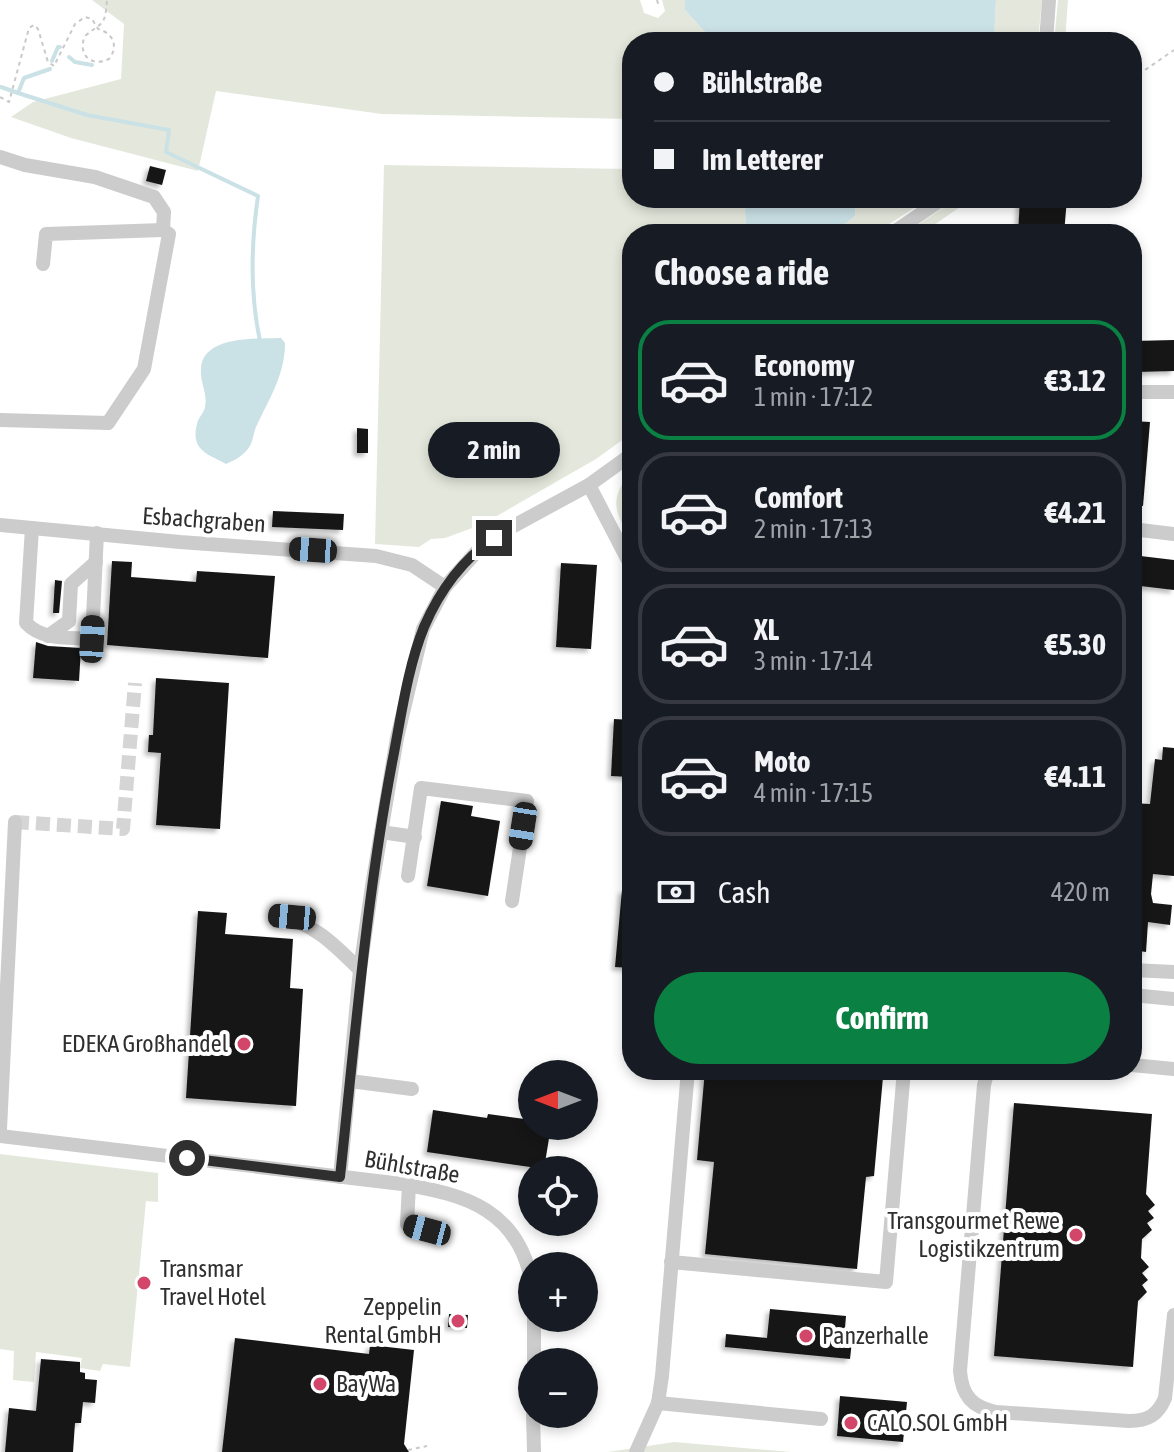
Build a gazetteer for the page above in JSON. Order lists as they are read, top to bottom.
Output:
{
  "streets": {
    "street": ["Esbachgraben", "Bühlstraße"]
  },
  "places": [
    "EDEKA Großhandel",
    "Transgourmet Rewe Logistikzentrum",
    "Transmar Travel Hotel",
    "Zeppelin Rental GmbH",
    "Panzerhalle",
    "BayWa",
    "CALO.SOL GmbH"
  ],
  "north": "left",
  "page": {
    "banner": ["Bühlstraße", "Im Letterer"],
    "heading": "Choose a ride",
    "list": [
      {
        "name": "Economy",
        "note": "1 min · 17:12",
        "value": "€3.12"
      },
      {
        "name": "Comfort",
        "note": "2 min · 17:13",
        "value": "€4.21"
      },
      {
        "name": "XL",
        "note": "3 min · 17:14",
        "value": "€5.30"
      },
      {
        "name": "Moto",
        "note": "4 min · 17:15",
        "value": "€4.11"
      }
    ],
    "bubble": "2 min",
    "pay": ["Cash", "420 m"],
    "buttons": "Confirm",
    "map_buttons": ["+", "−"]
  }
}
